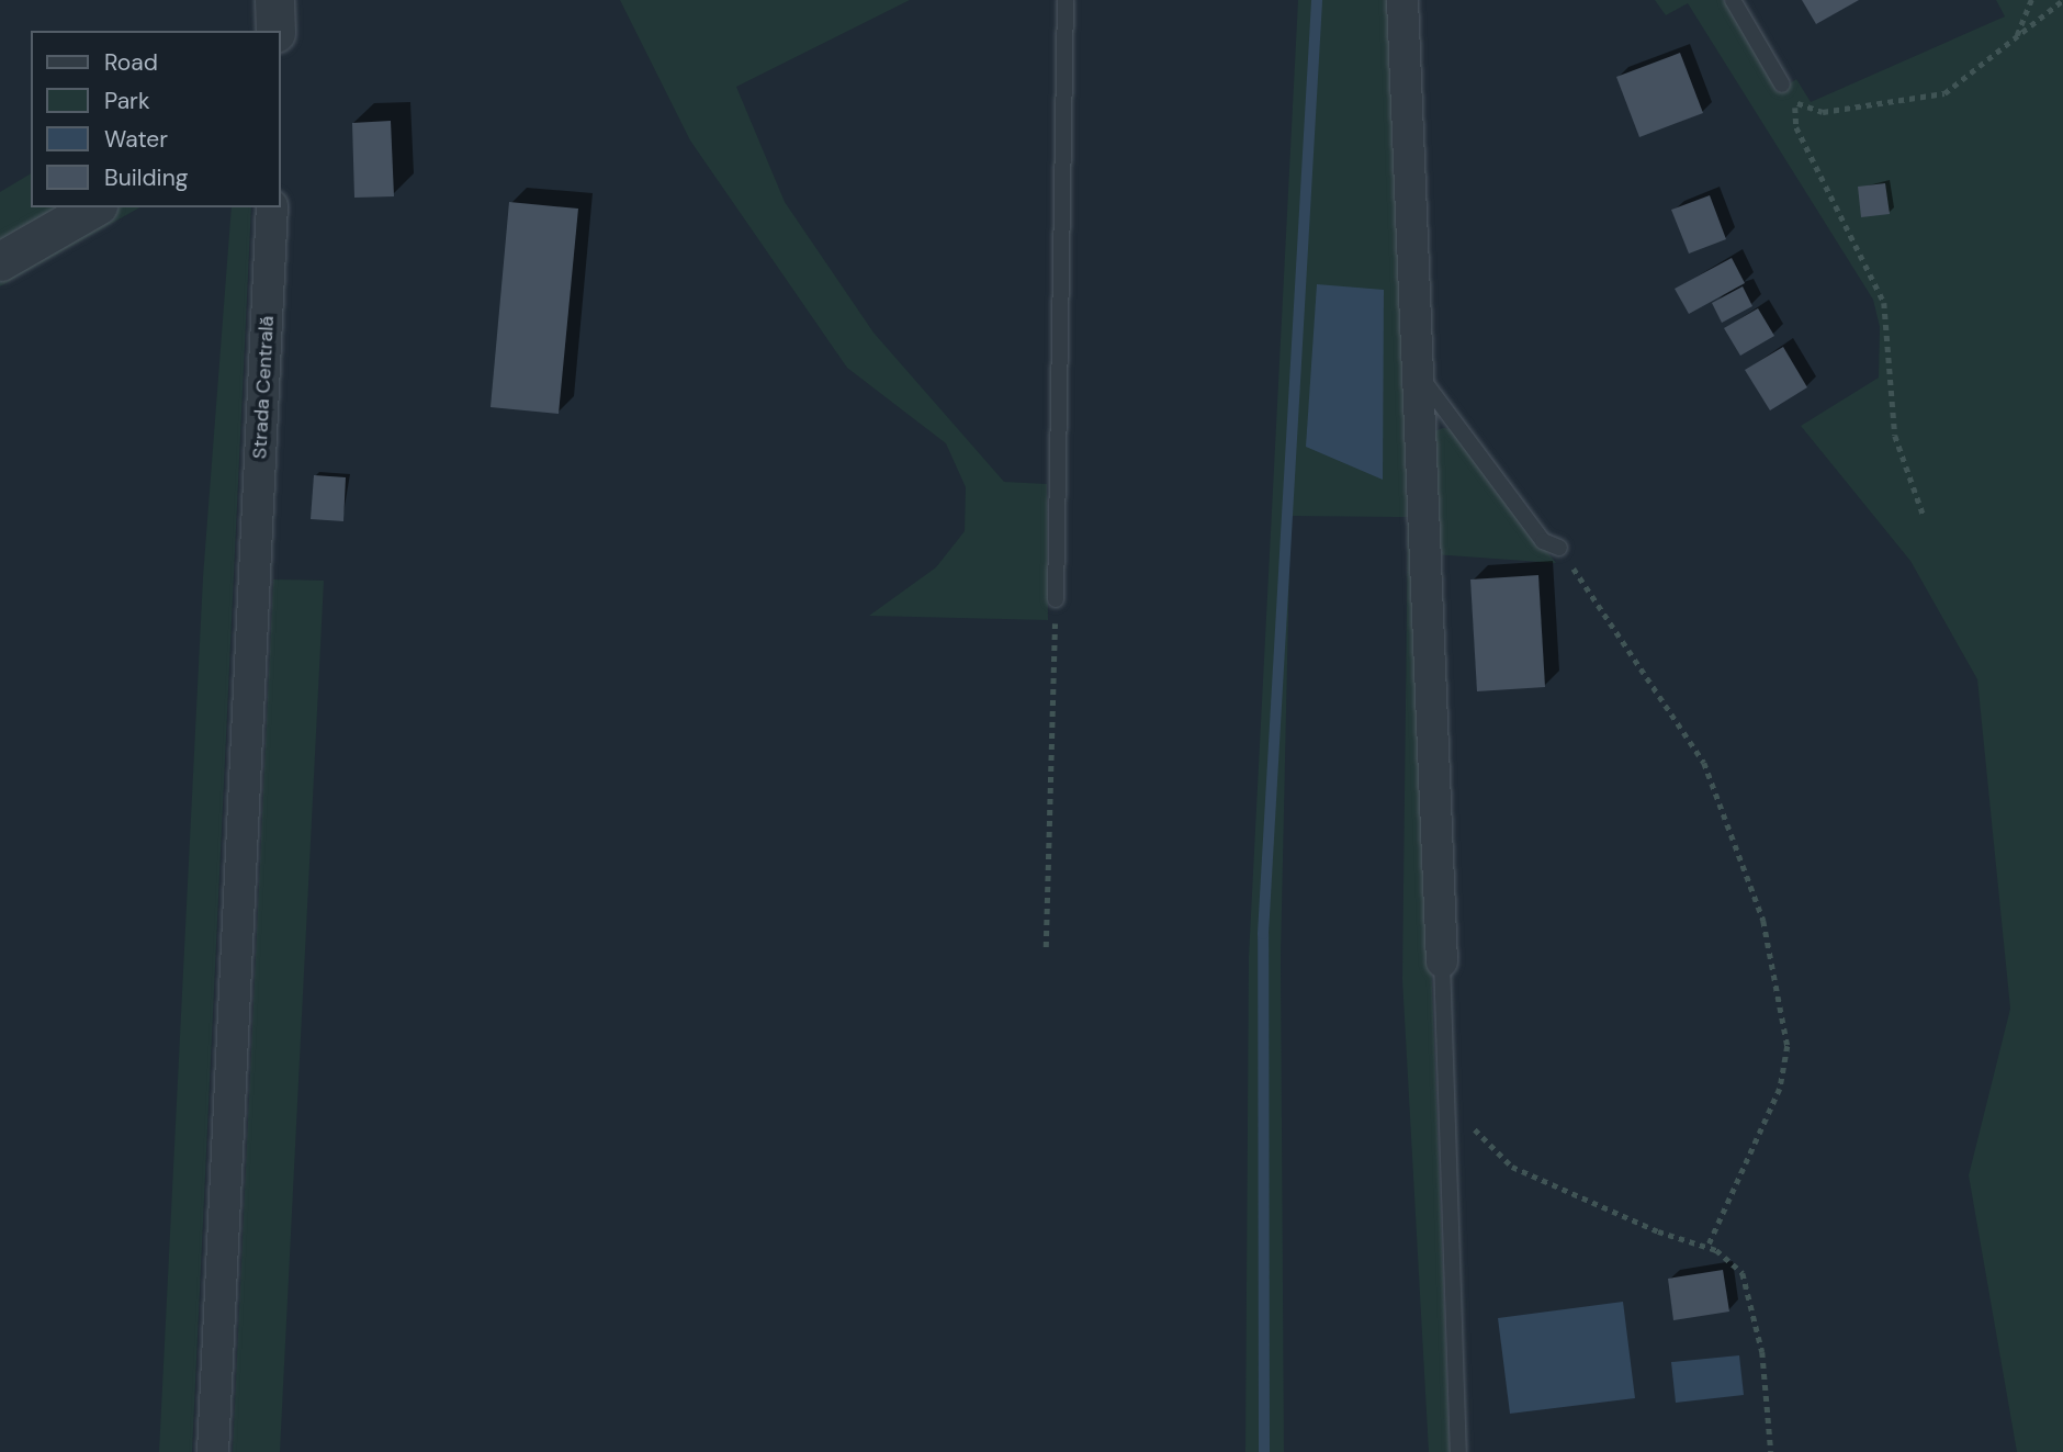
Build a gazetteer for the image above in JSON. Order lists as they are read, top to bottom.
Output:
{
  "streets": {
    "street": ["Strada Centrală"]
  },
  "legend": [
    "Road",
    "Park",
    "Water",
    "Building"
  ]
}
